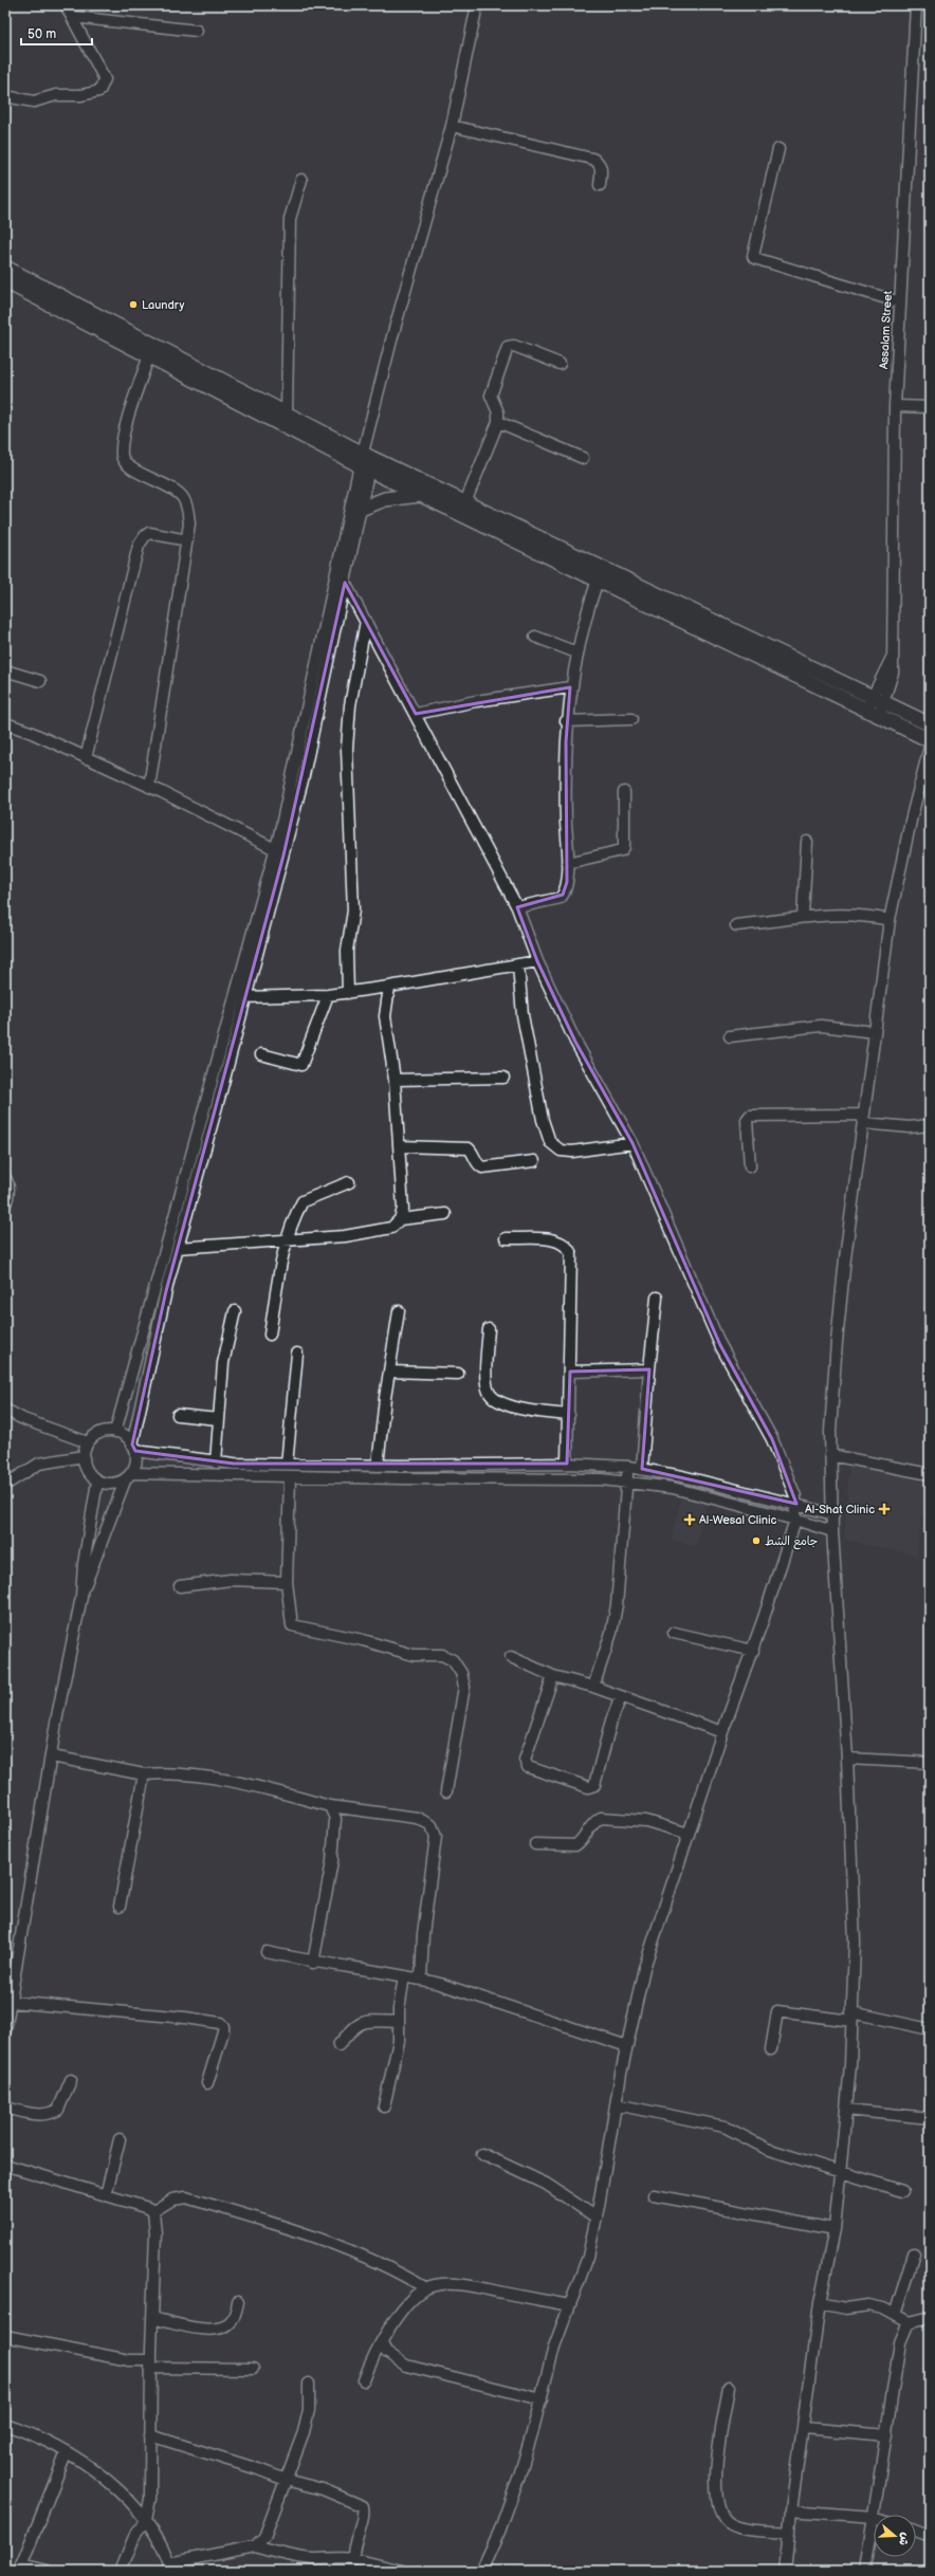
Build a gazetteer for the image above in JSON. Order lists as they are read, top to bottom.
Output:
{
  "streets": {
    "street": ["Assalam Street"]
  },
  "places": {
    "other": ["Laundry", "جامع الشط"],
    "health": ["Al-Shat Clinic", "Al-Wesal Clinic"]
  },
  "scale_bar": "50 m",
  "north": "right"
}
